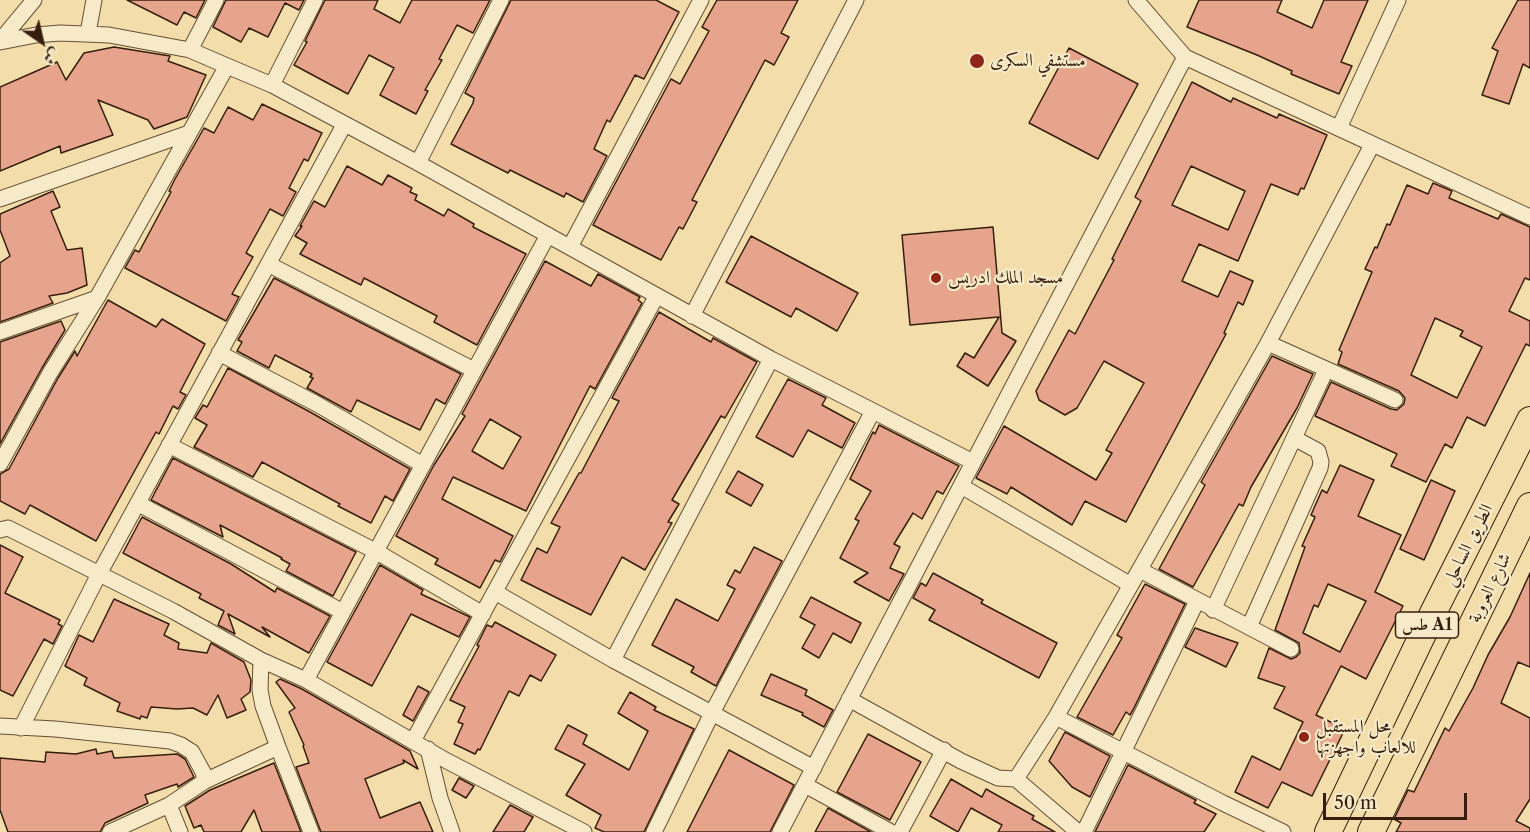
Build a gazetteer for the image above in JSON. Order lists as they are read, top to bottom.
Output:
{
  "streets": {
    "highway": ["الطريق الساحلي", "شارع العروبة", "طس A1"]
  },
  "places": ["مستشفي السكرى", "مسجد الملك ادريس", "محل المستقبل للالعاب واجهزتها"],
  "scale_bar": "50 m",
  "north": "bottom right"
}
